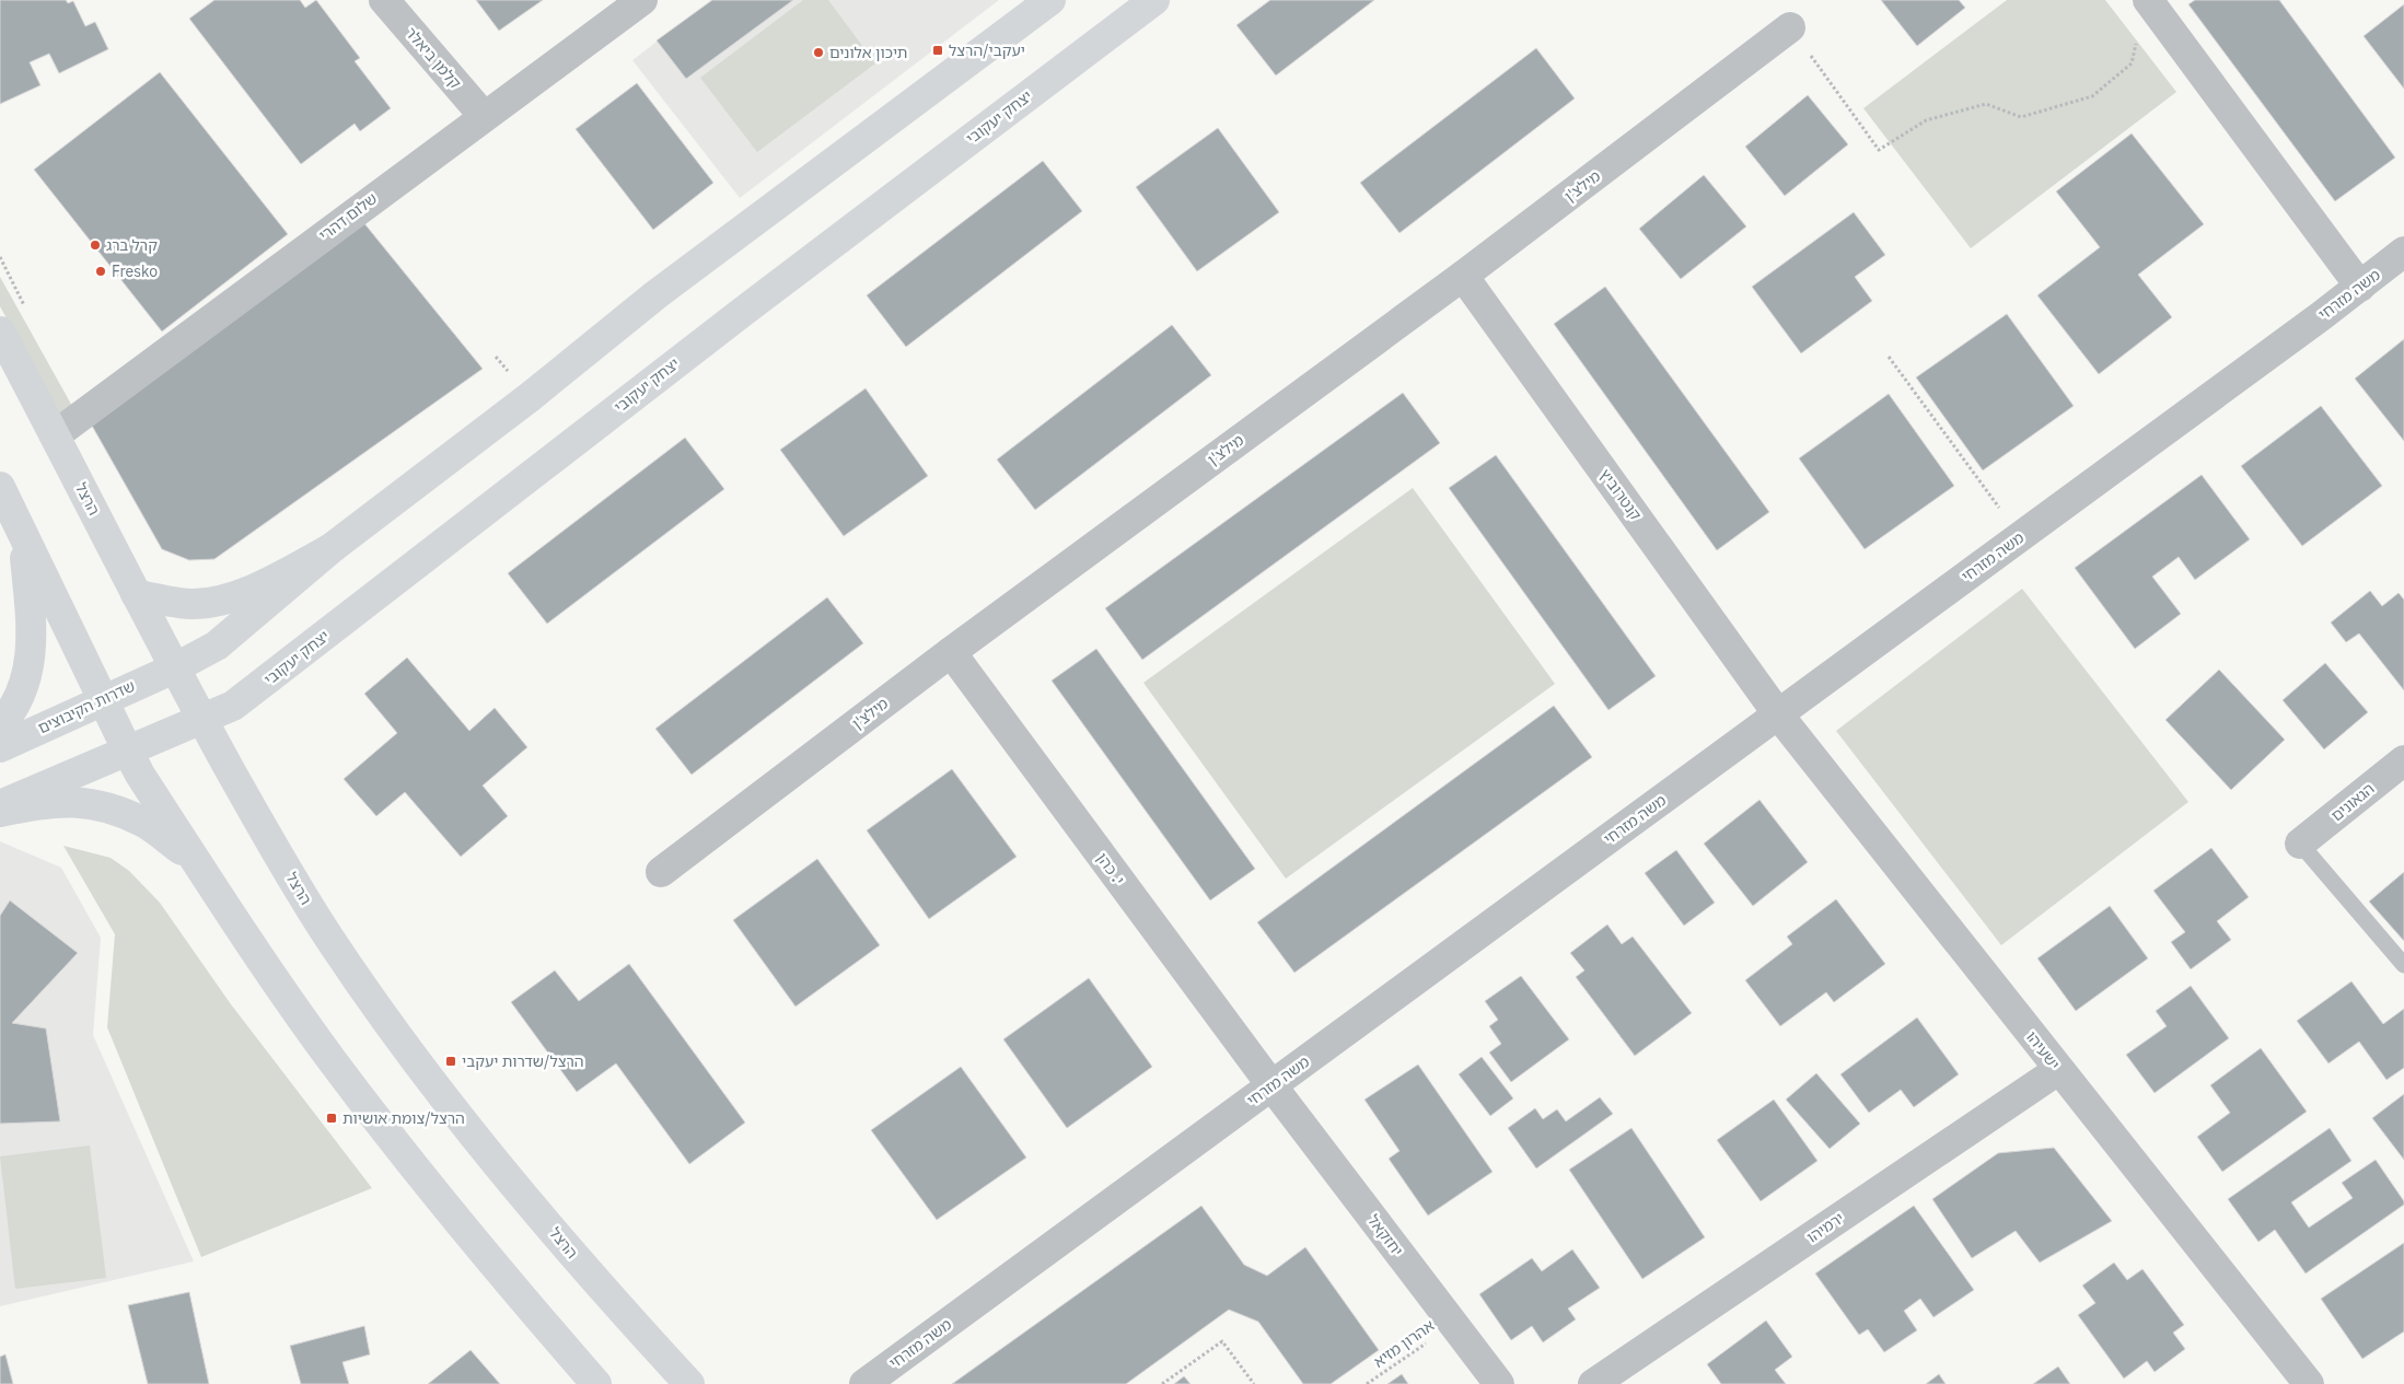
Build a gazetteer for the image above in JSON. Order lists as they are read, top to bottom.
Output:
{
  "streets": {
    "main road": ["יצחק יעקובי", "הרצל", "שדרות הקיבוצים"],
    "street": [
      "קלמן ביאלר",
      "מילצ'ן",
      "שלום דהרי",
      "משה מזרחי",
      "קנטרוביץ",
      "הגאונים",
      "י. כהן",
      "ישעיהו",
      "ירמיהו",
      "יחזקאל"
    ],
    "path": ["אהרון מזיא"]
  },
  "crossings": [
    ["קלמן ביאלר", "שלום דהרי"],
    ["יצחק יעקובי", "הרצל"],
    ["מילצ'ן", "קנטרוביץ"],
    ["מילצ'ן", "י. כהן"],
    ["שלום דהרי", "הרצל"],
    ["משה מזרחי", "קנטרוביץ"],
    ["משה מזרחי", "י. כהן"],
    ["משה מזרחי", "ישעיהו"],
    ["משה מזרחי", "יחזקאל"],
    ["קנטרוביץ", "ישעיהו"],
    ["הרצל", "שדרות הקיבוצים"],
    ["י. כהן", "יחזקאל"],
    ["ישעיהו", "ירמיהו"],
    ["יחזקאל", "אהרון מזיא"]
  ],
  "places": {
    "transit": ["יעקבי/הרצל", "הרצל/שדרות יעקבי", "הרצל/צומת אושיות"],
    "other": ["תיכון אלונים", "קרל ברג", "Fresko"]
  }
}
